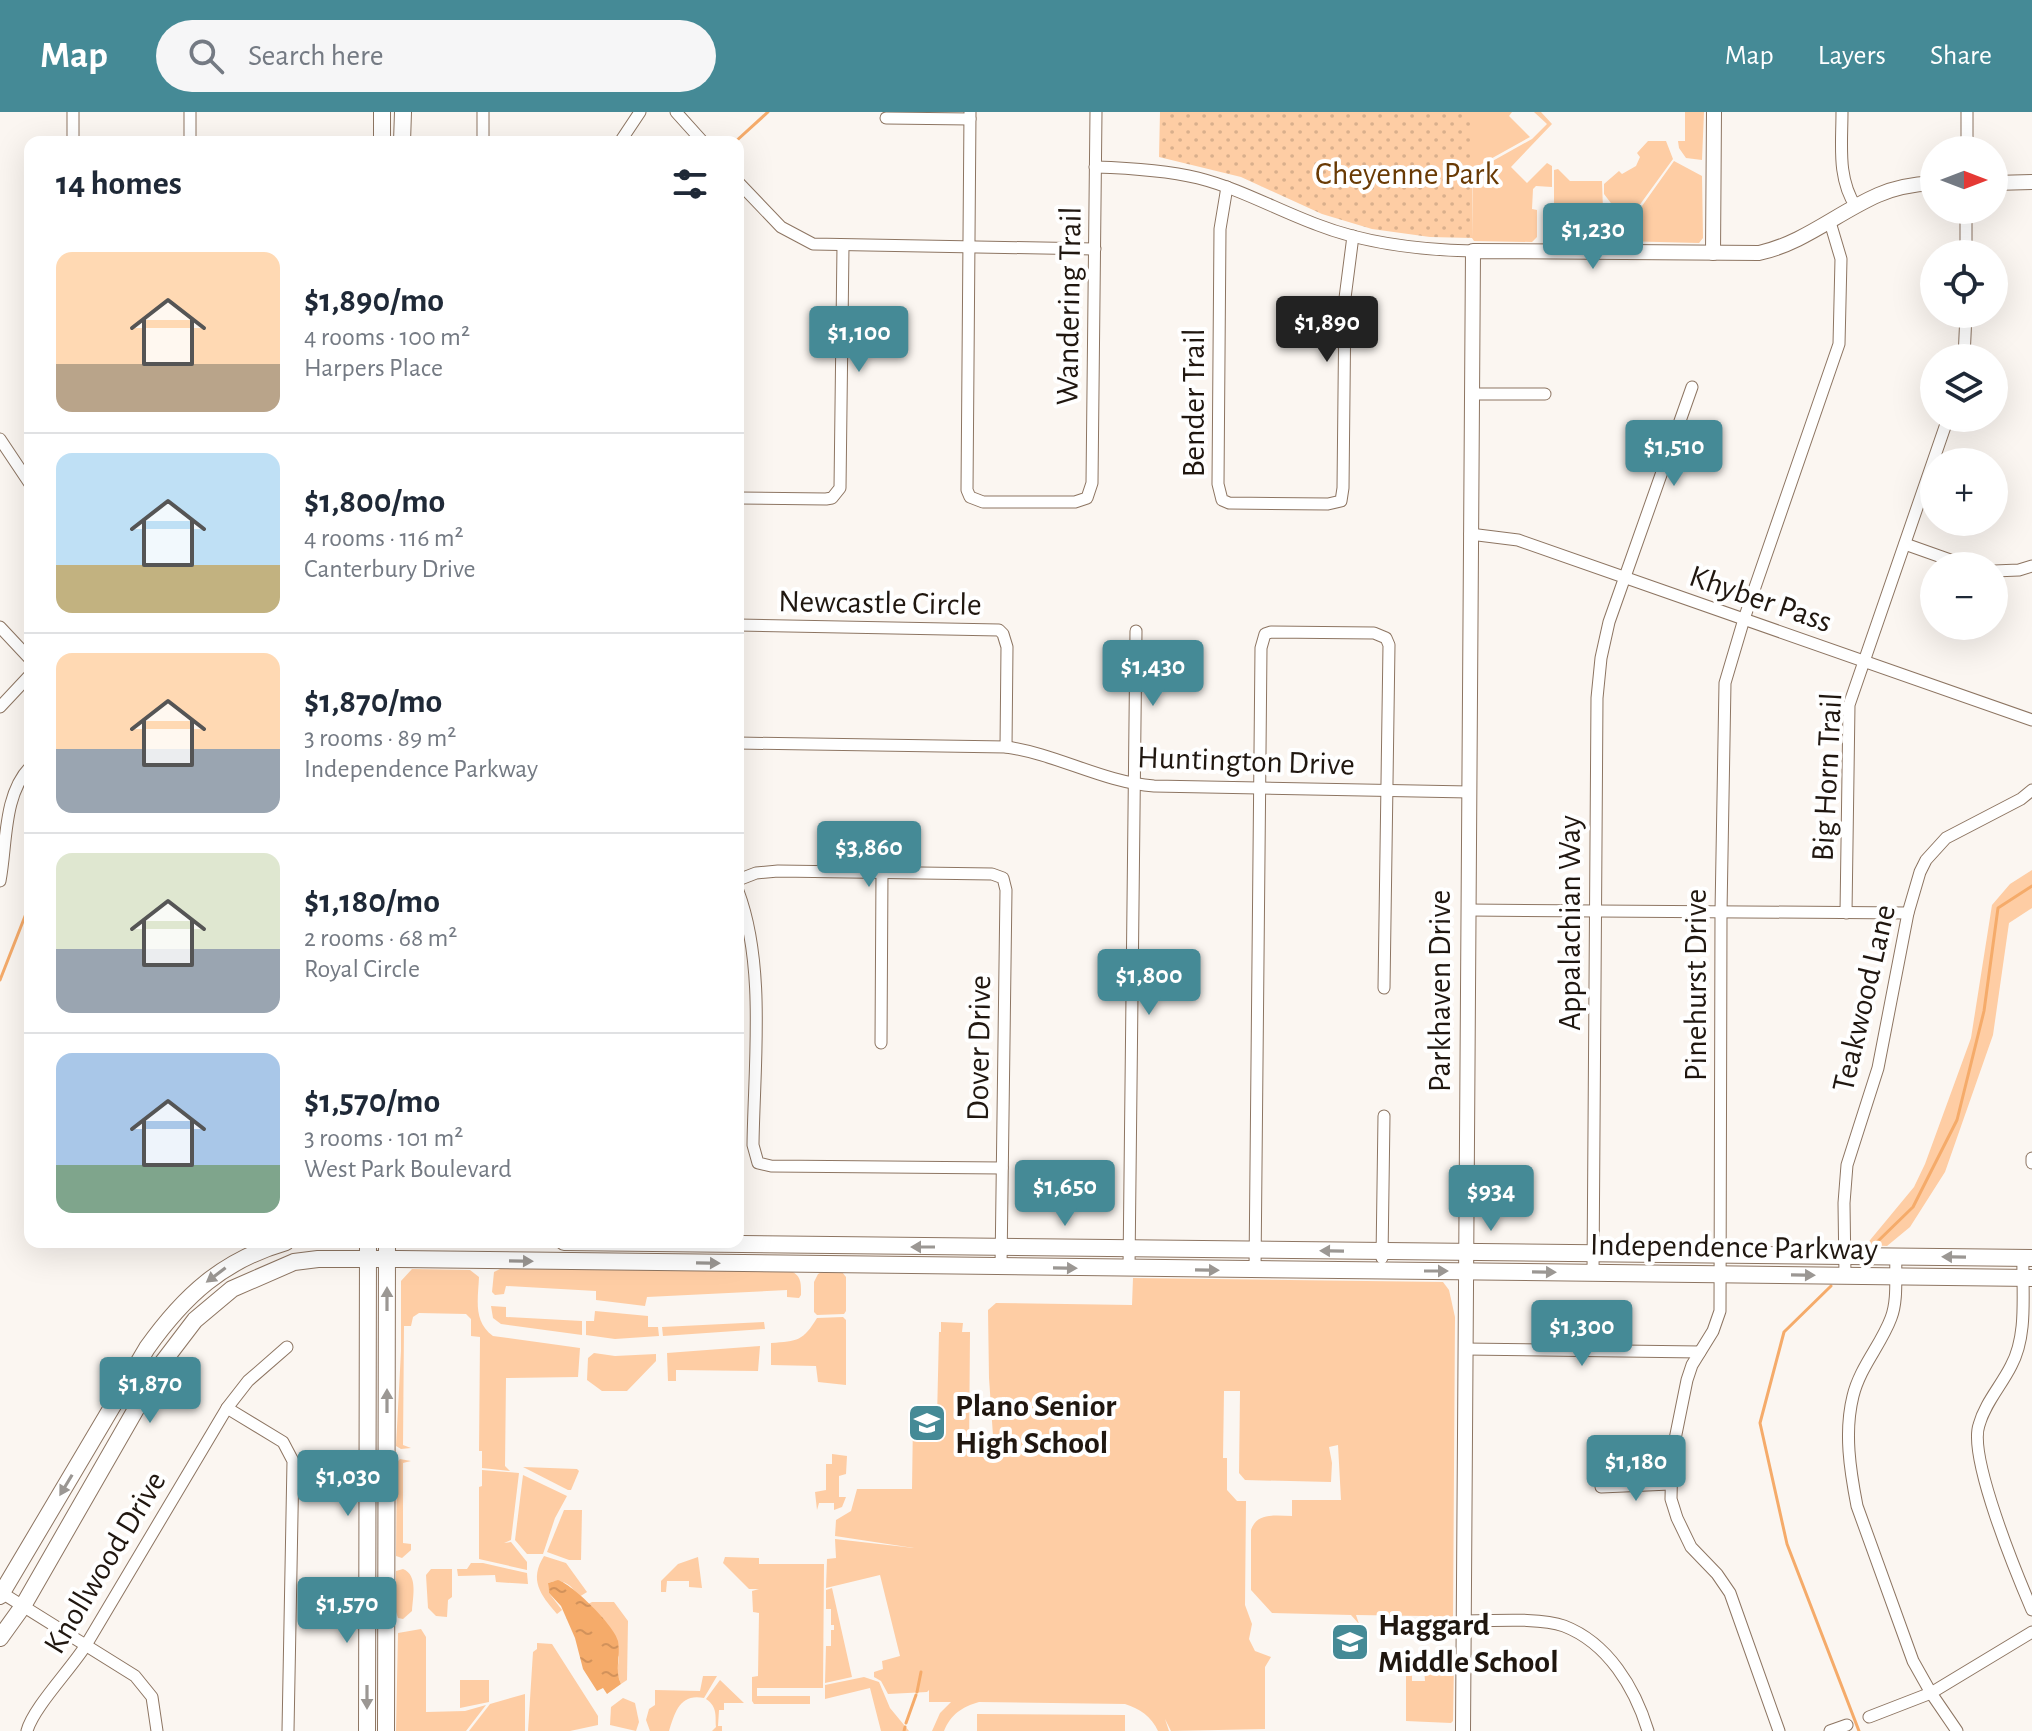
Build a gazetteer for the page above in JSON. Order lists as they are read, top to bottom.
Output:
{
  "streets": {
    "main road": ["Independence Parkway"],
    "street": [
      "Wandering Trail",
      "Bender Trail",
      "Khyber Pass",
      "Newcastle Circle",
      "Huntington Drive",
      "Big Horn Trail",
      "Appalachian Way",
      "Pinehurst Drive",
      "Parkhaven Drive",
      "Teakwood Lane",
      "Dover Drive",
      "Knollwood Drive"
    ]
  },
  "crossings": [
    ["Khyber Pass", "Big Horn Trail"],
    ["Khyber Pass", "Appalachian Way"],
    ["Khyber Pass", "Pinehurst Drive"],
    ["Khyber Pass", "Parkhaven Drive"],
    ["Newcastle Circle", "Huntington Drive"],
    ["Huntington Drive", "Parkhaven Drive"],
    ["Appalachian Way", "Independence Parkway"],
    ["Pinehurst Drive", "Independence Parkway"],
    ["Parkhaven Drive", "Independence Parkway"],
    ["Teakwood Lane", "Independence Parkway"],
    ["Dover Drive", "Independence Parkway"]
  ],
  "parks": ["Cheyenne Park"],
  "places": {
    "school or university": ["Plano Senior High School", "Haggard Middle School"]
  },
  "north": "right",
  "page": {
    "header": "Map",
    "search": "Search here",
    "nav": ["Map", "Layers", "Share"],
    "map_buttons": ["+", "−"],
    "heading": "14 homes",
    "price": [
      "$1,230",
      "$1,890",
      "$1,100",
      "$1,510",
      "$1,430",
      "$3,860",
      "$1,800",
      "$1,650",
      "$934",
      "$1,300",
      "$1,870",
      "$1,180",
      "$1,030",
      "$1,570"
    ],
    "list": [
      {
        "name": "$1,890/mo",
        "note": "4 rooms · 100 m² · Harpers Place"
      },
      {
        "name": "$1,800/mo",
        "note": "4 rooms · 116 m² · Canterbury Drive"
      },
      {
        "name": "$1,870/mo",
        "note": "3 rooms · 89 m² · Independence Parkway"
      },
      {
        "name": "$1,180/mo",
        "note": "2 rooms · 68 m² · Royal Circle"
      },
      {
        "name": "$1,570/mo",
        "note": "3 rooms · 101 m² · West Park Boulevard"
      }
    ]
  }
}
